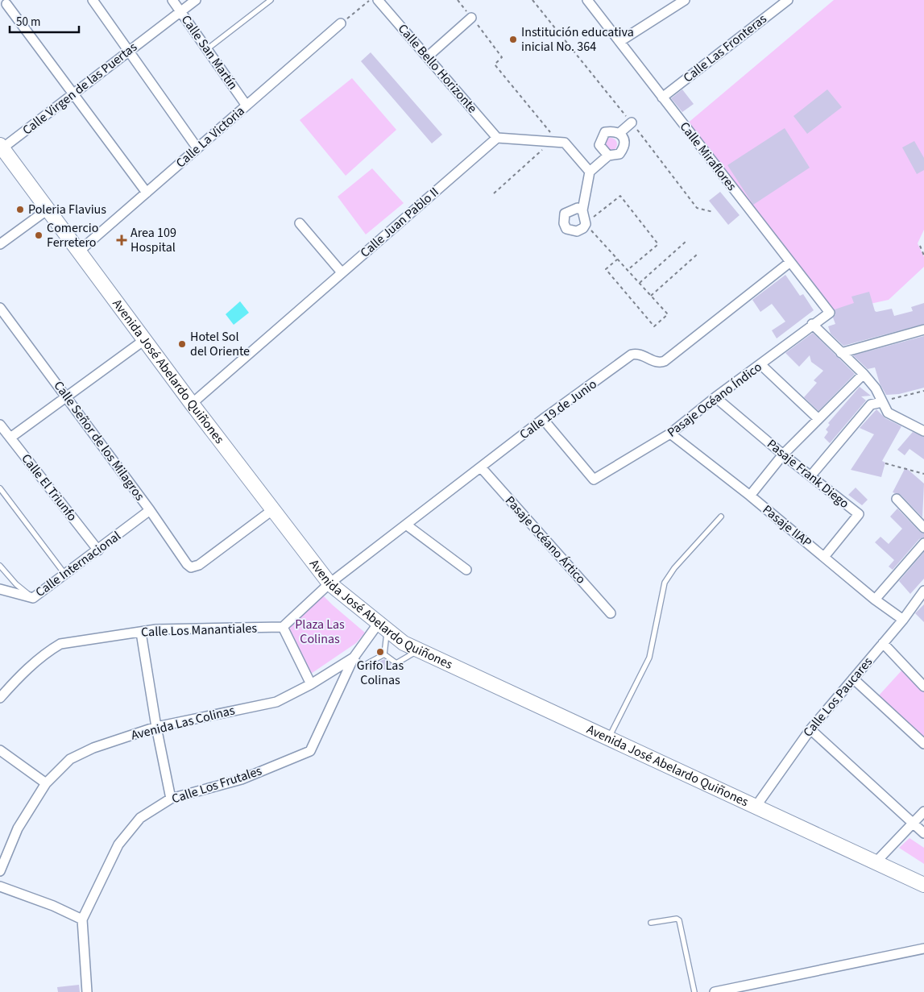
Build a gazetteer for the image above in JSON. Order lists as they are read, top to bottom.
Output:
{
  "streets": {
    "main road": ["Avenida José Abelardo Quiñones"],
    "street": [
      "Calle Las Fronteras",
      "Calle San Martín",
      "Calle Bello Horizonte",
      "Calle Virgen de las Puertas",
      "Calle La Victoria",
      "Calle Miraflores",
      "Calle Juan Pablo II",
      "Pasaje Océano Índico",
      "Calle 19 de Junio",
      "Calle Señor de los Milagros",
      "Pasaje Frank Diego",
      "Calle El Triunfo",
      "Pasaje IIAP",
      "Pasaje Océano Ártico",
      "Calle Internacional",
      "Calle Los Manantiales",
      "Calle Los Paucares",
      "Avenida Las Colinas",
      "Calle Los Frutales"
    ]
  },
  "crossings": [
    ["Calle Las Fronteras", "Calle Miraflores"],
    ["Calle San Martín", "Calle Virgen de las Puertas"],
    ["Calle San Martín", "Calle La Victoria"],
    ["Calle Bello Horizonte", "Calle Juan Pablo II"],
    ["Calle Virgen de las Puertas", "Avenida José Abelardo Quiñones"],
    ["Calle La Victoria", "Avenida José Abelardo Quiñones"],
    ["Calle Miraflores", "Pasaje Océano Índico"],
    ["Calle Miraflores", "Calle 19 de Junio"],
    ["Calle Juan Pablo II", "Avenida José Abelardo Quiñones"],
    ["Avenida José Abelardo Quiñones", "Calle 19 de Junio"],
    ["Avenida José Abelardo Quiñones", "Calle Señor de los Milagros"],
    ["Avenida José Abelardo Quiñones", "Calle Los Paucares"],
    ["Avenida José Abelardo Quiñones", "Avenida Las Colinas"],
    ["Pasaje Océano Índico", "Calle 19 de Junio"],
    ["Pasaje Océano Índico", "Pasaje Frank Diego"],
    ["Pasaje Océano Índico", "Pasaje IIAP"],
    ["Calle 19 de Junio", "Pasaje Océano Ártico"],
    ["Calle Señor de los Milagros", "Calle Internacional"],
    ["Pasaje Frank Diego", "Pasaje IIAP"],
    ["Calle El Triunfo", "Calle Internacional"],
    ["Pasaje IIAP", "Calle Los Paucares"],
    ["Avenida Las Colinas", "Calle Los Frutales"]
  ],
  "parks": ["Plaza Las Colinas"],
  "places": {
    "other": [
      "Institución educativa inicial No. 364",
      "Poleria Flavius",
      "Comercio Ferretero",
      "Hotel Sol del Oriente",
      "Grifo Las Colinas"
    ],
    "health": ["Area 109 Hospital"]
  },
  "scale_bar": "50 m"
}
